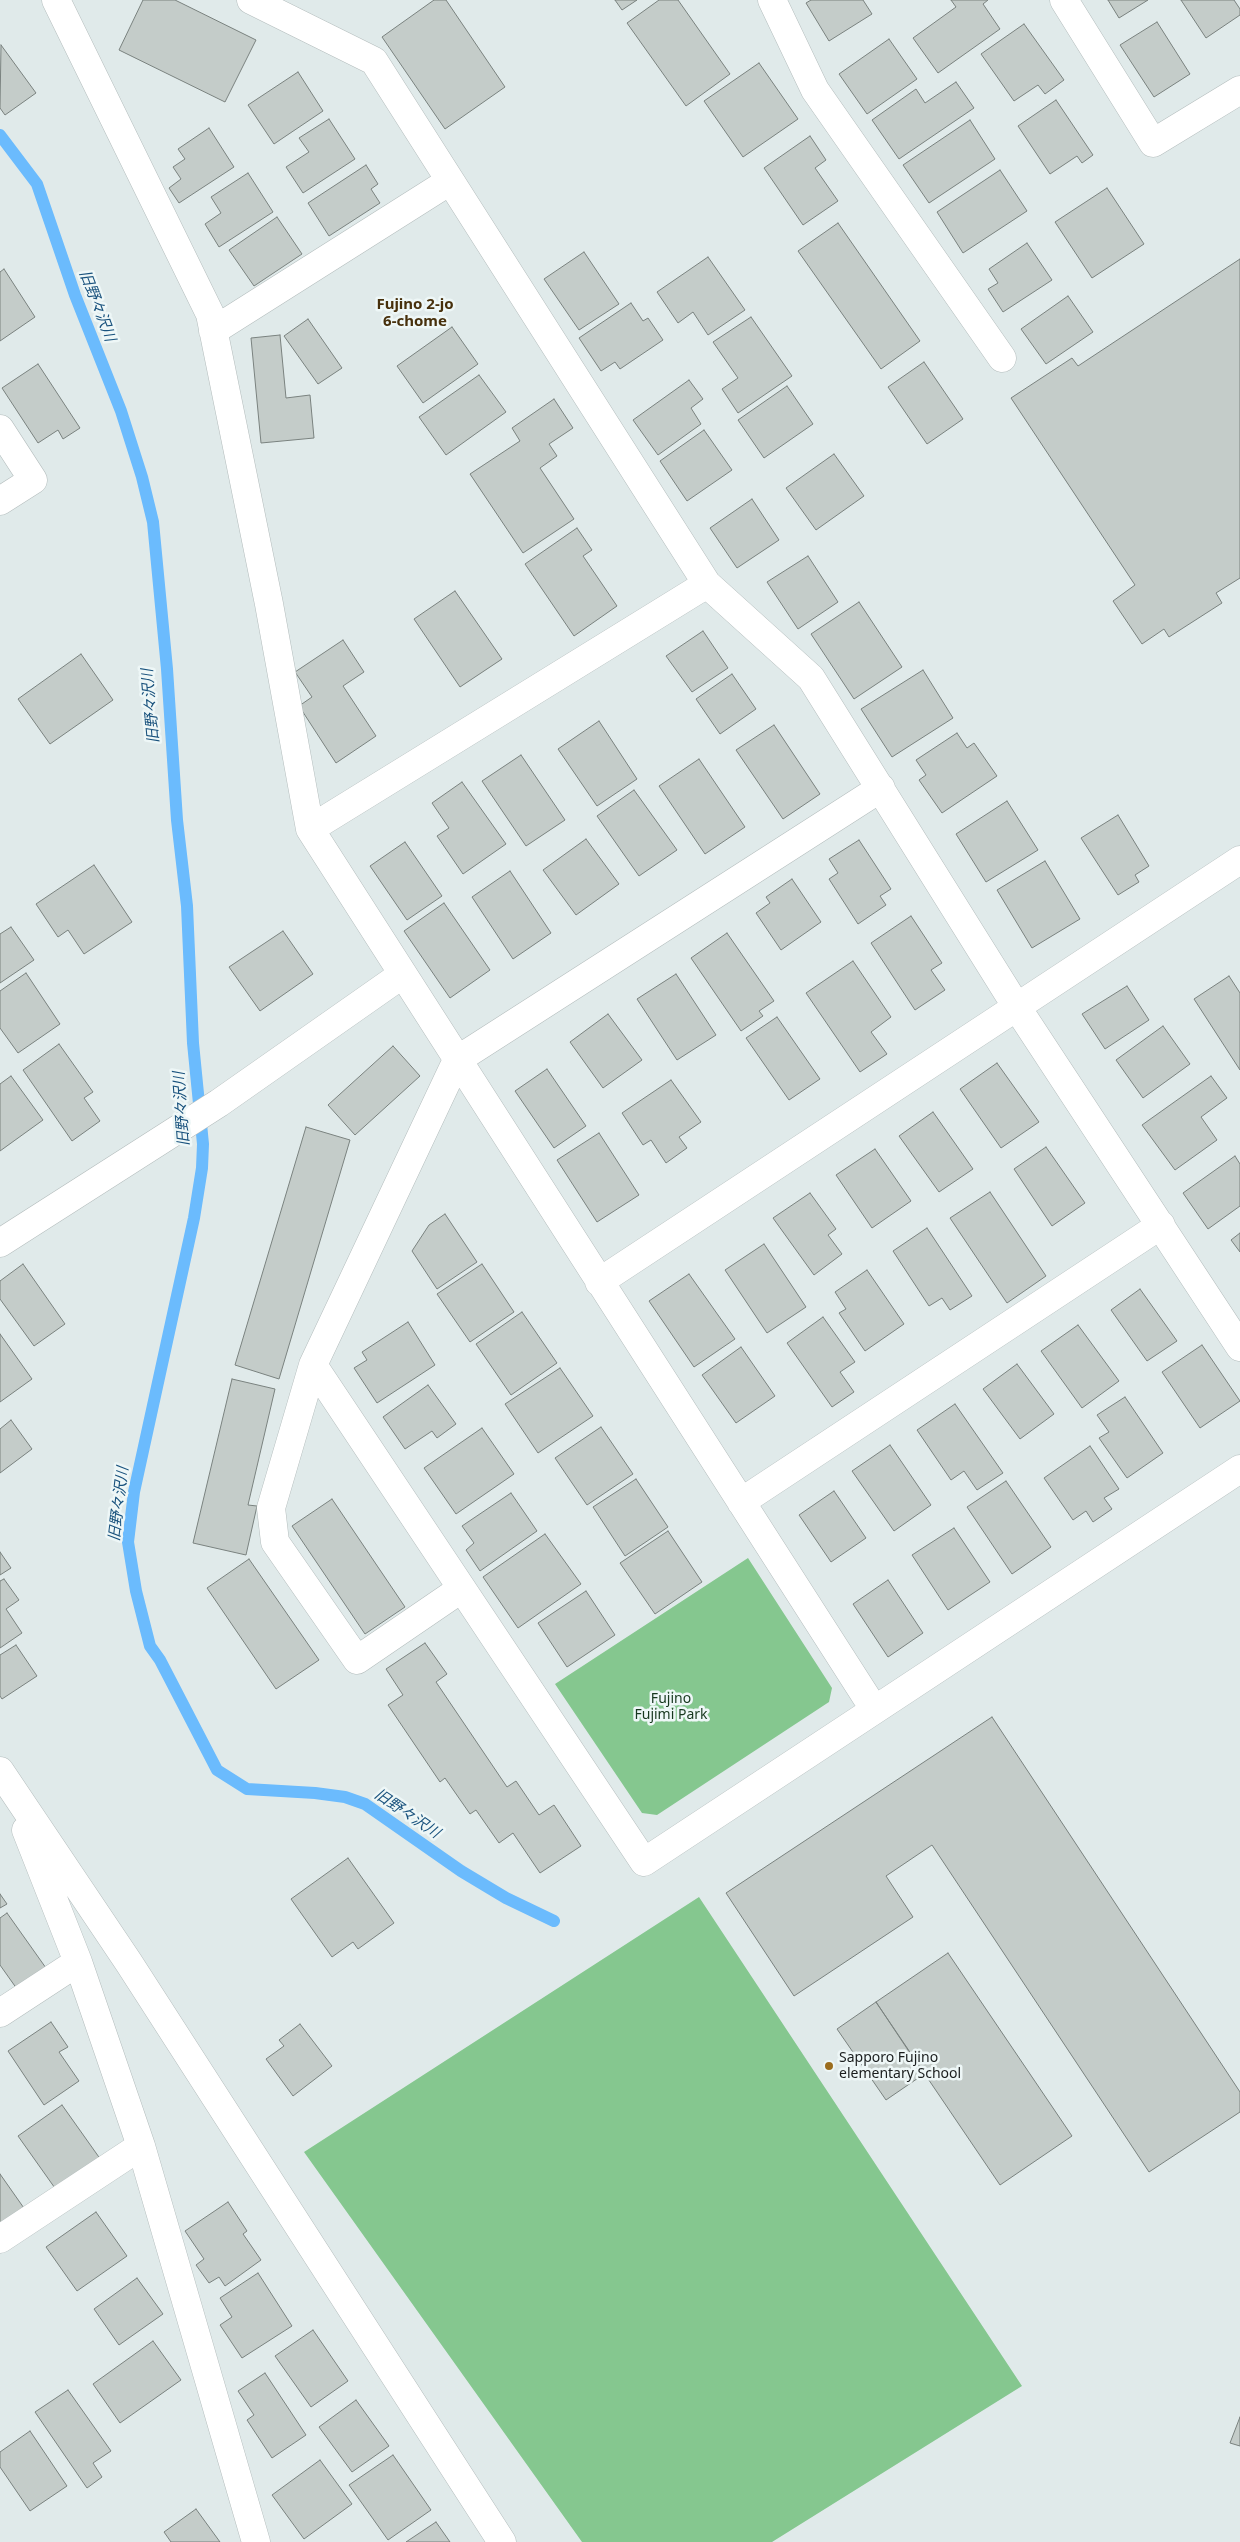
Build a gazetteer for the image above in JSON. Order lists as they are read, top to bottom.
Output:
{
  "districts": ["Fujino 2-jo 6-chome"],
  "water": ["旧野々沢川"],
  "parks": ["Fujino Fujimi Park"],
  "places": ["Sapporo Fujino elementary School"]
}
